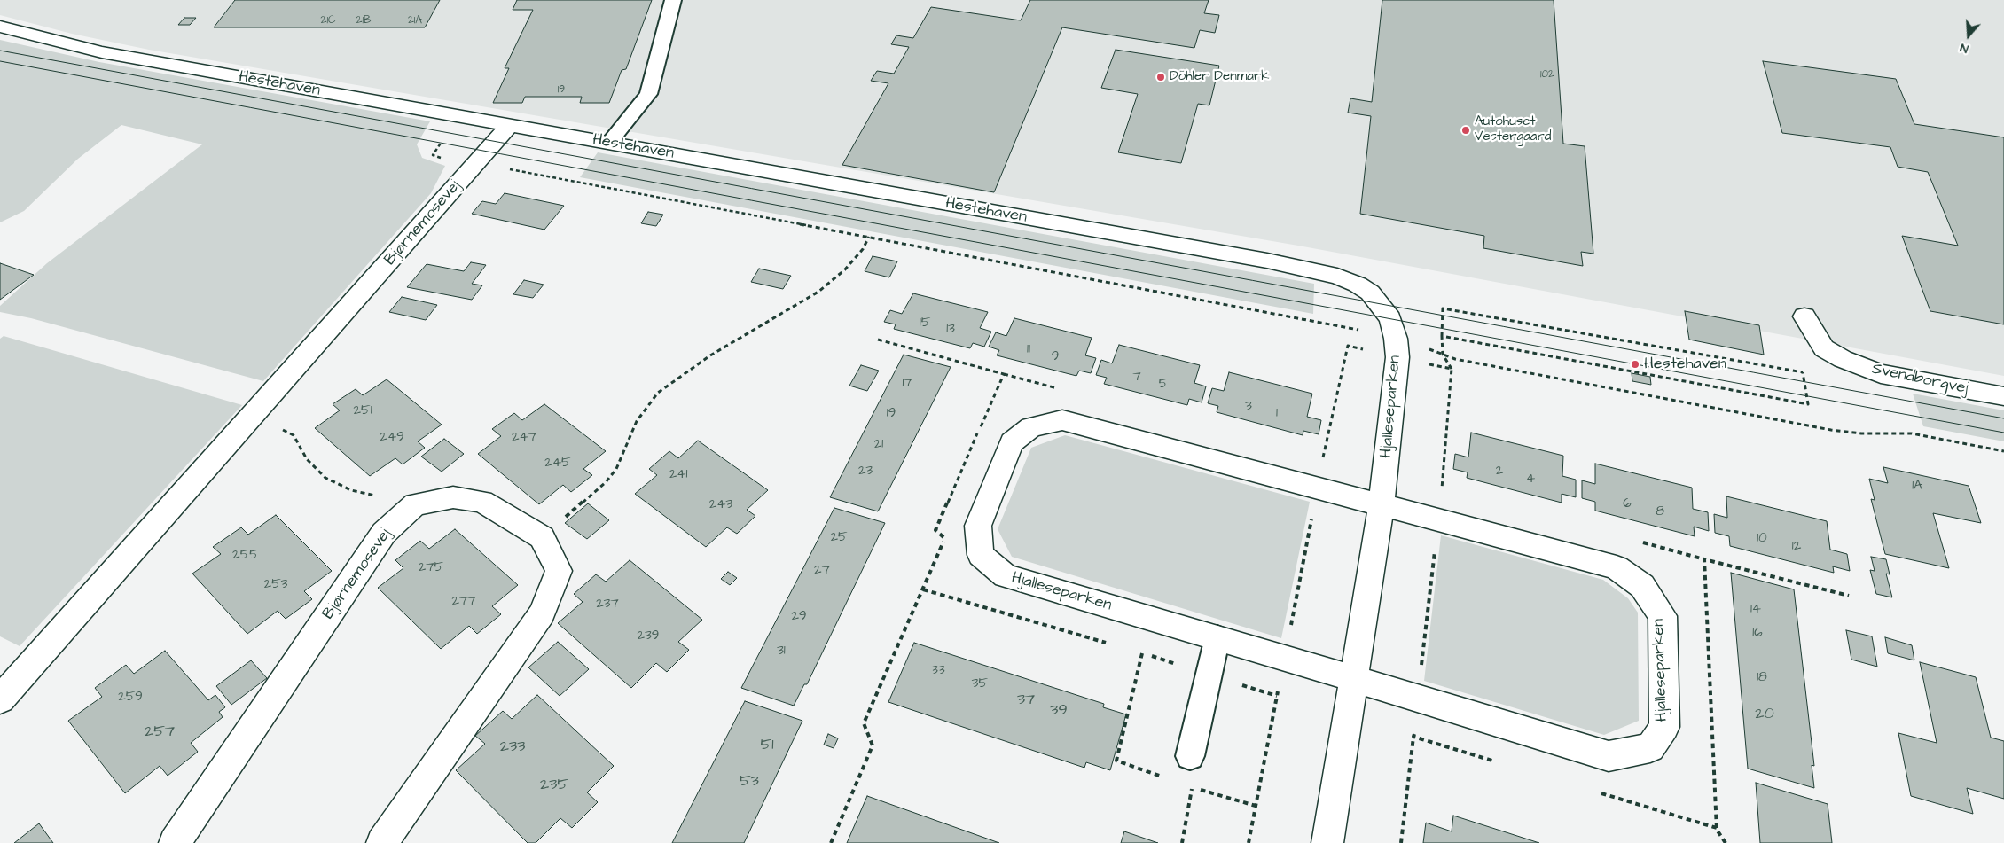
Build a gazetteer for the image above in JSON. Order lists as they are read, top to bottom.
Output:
{
  "streets": {
    "street": [
      "Hestehaven",
      "Bjørnemosevej",
      "Svendborgvej",
      "Hjalleseparken"
    ]
  },
  "crossings": [
    ["Hestehaven", "Bjørnemosevej"],
    ["Hestehaven", "Hjalleseparken"]
  ],
  "places": ["Döhler Denmark", "Autohuset Vestergaard", "Hestehaven"],
  "house_numbers": [
    "21C",
    "21B",
    "21A",
    "102",
    "19",
    "15",
    "13",
    "11",
    "9",
    "7",
    "17",
    "5",
    "3",
    "251",
    "19",
    "1",
    "249",
    "247",
    "21",
    "245",
    "23",
    "2",
    "241",
    "4",
    "1A",
    "6",
    "243",
    "8",
    "25",
    "10",
    "12",
    "255",
    "275",
    "27",
    "253",
    "277",
    "237",
    "14",
    "29",
    "16",
    "239",
    "31",
    "33",
    "18",
    "35",
    "259",
    "37",
    "39",
    "20",
    "257",
    "51",
    "233",
    "53",
    "235"
  ],
  "north": "bottom"
}
